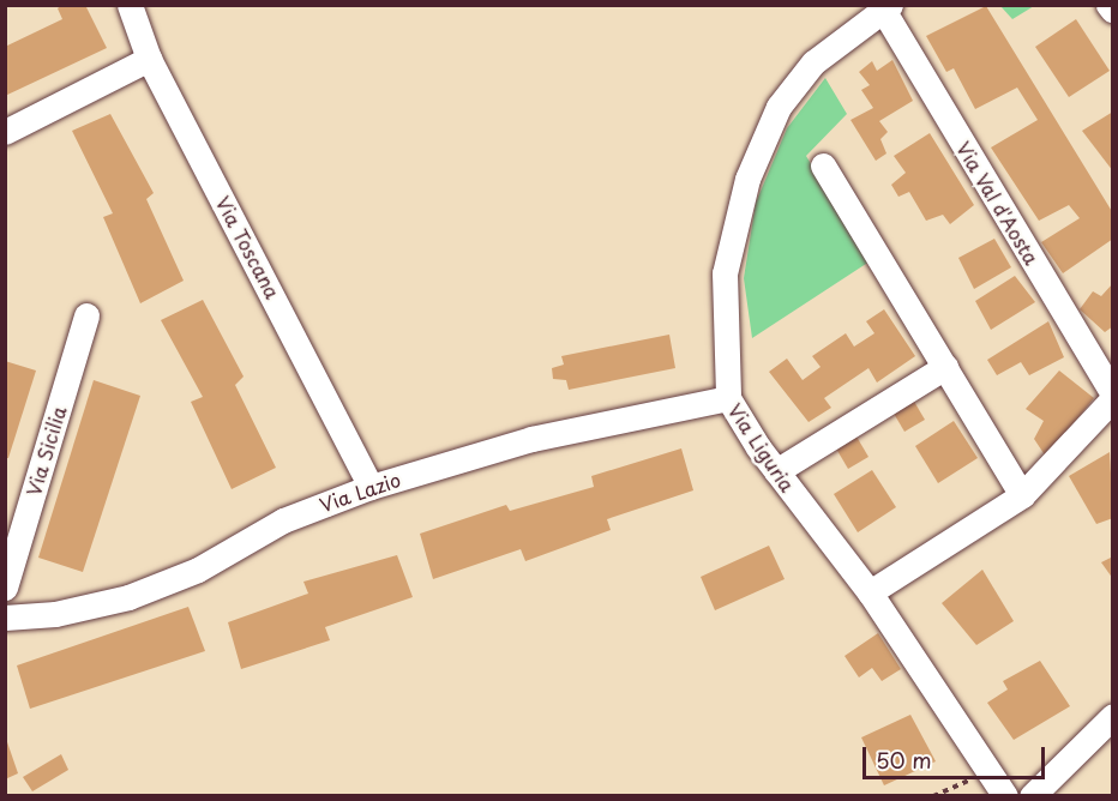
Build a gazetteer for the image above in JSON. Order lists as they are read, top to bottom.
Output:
{
  "streets": {
    "street": [
      "Via Val d'Aosta",
      "Via Toscana",
      "Via Liguria",
      "Via Sicilia",
      "Via Lazio"
    ]
  },
  "crossings": [
    ["Via Val d'Aosta", "Via Liguria"],
    ["Via Toscana", "Via Lazio"],
    ["Via Liguria", "Via Lazio"]
  ],
  "scale_bar": "50 m"
}
